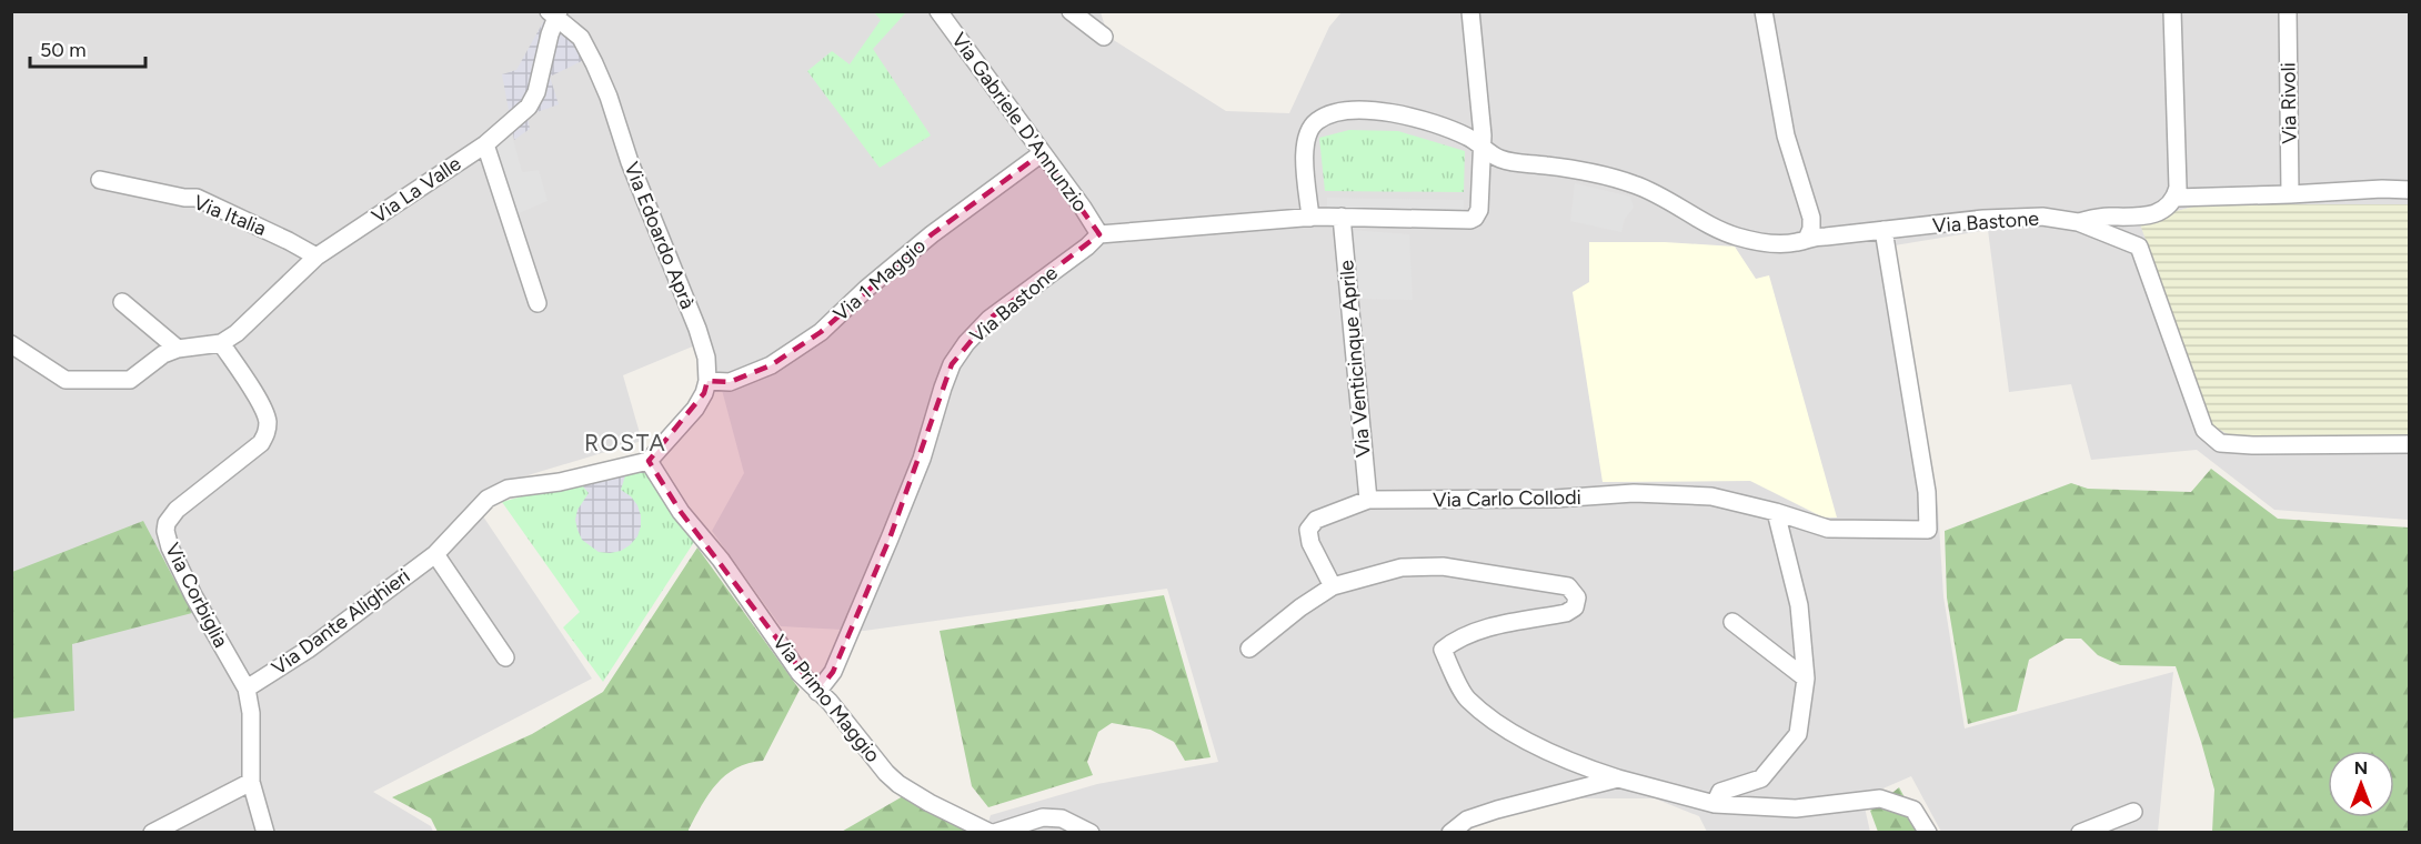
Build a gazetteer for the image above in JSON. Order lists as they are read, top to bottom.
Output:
{
  "streets": {
    "street": [
      "Via Rivoli",
      "Via Gabriele D'Annunzio",
      "Via La Valle",
      "Via Italia",
      "Via Bastone",
      "Via Edoardo Aprà",
      "Via 1 Maggio",
      "Via Venticinque Aprile",
      "Via Carlo Collodi",
      "Via Corbiglia",
      "Via Dante Alighieri",
      "Via Primo Maggio"
    ]
  },
  "crossings": [
    ["Via Gabriele D'Annunzio", "Via Bastone"],
    ["Via Gabriele D'Annunzio", "Via 1 Maggio"],
    ["Via La Valle", "Via Italia"],
    ["Via La Valle", "Via Corbiglia"],
    ["Via Bastone", "Via Carlo Collodi"],
    ["Via Bastone", "Via Primo Maggio"],
    ["Via Edoardo Aprà", "Via 1 Maggio"],
    ["Via Venticinque Aprile", "Via Carlo Collodi"],
    ["Via Corbiglia", "Via Dante Alighieri"],
    ["Via Dante Alighieri", "Via Primo Maggio"]
  ],
  "districts": ["ROSTA"],
  "scale_bar": "50 m",
  "north": "top"
}
